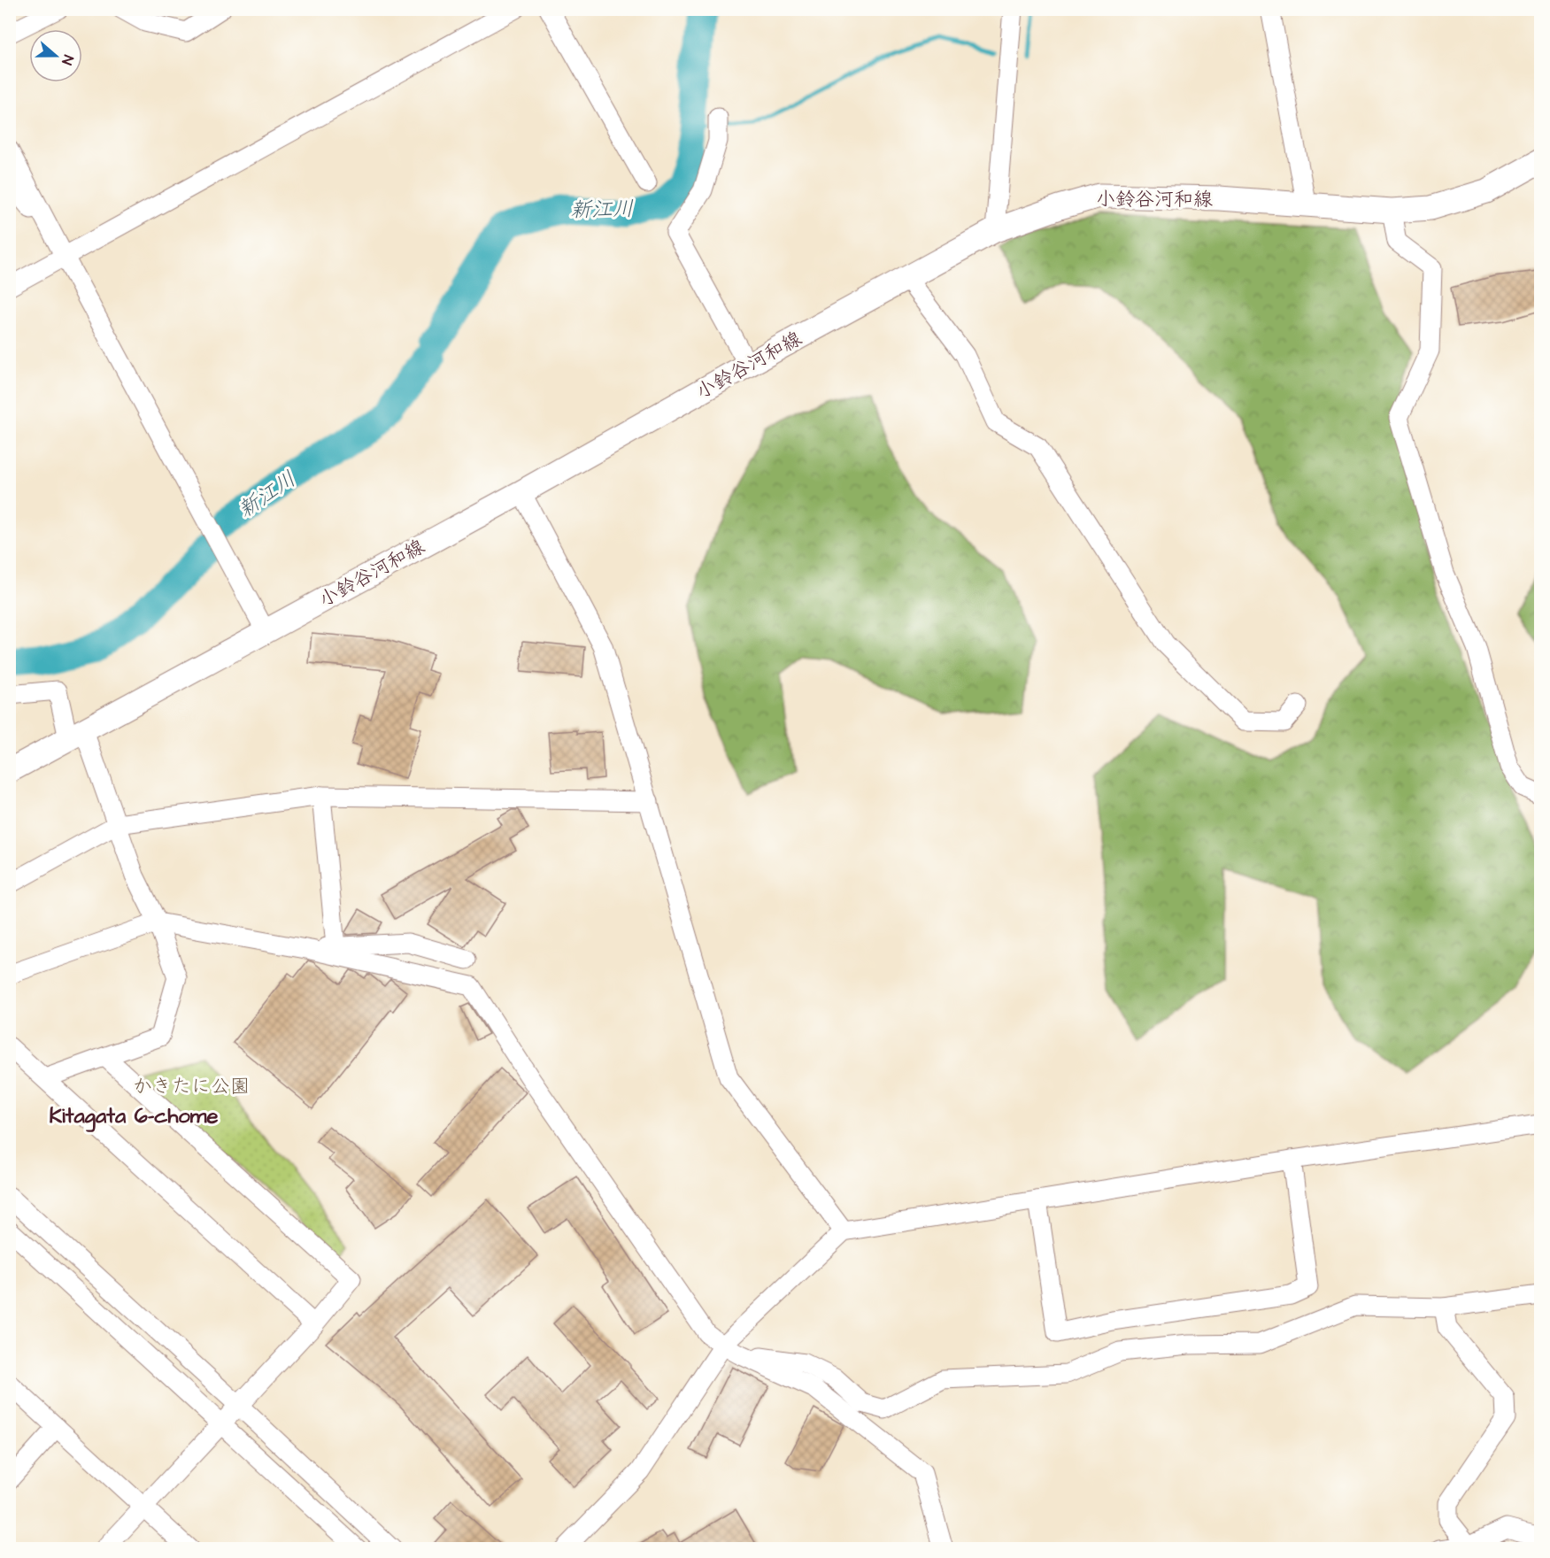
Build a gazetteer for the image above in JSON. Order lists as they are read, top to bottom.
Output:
{
  "streets": {
    "main road": ["小鈴谷河和線"]
  },
  "districts": ["Kitagata 6-chome"],
  "water": ["新江川"],
  "parks": ["かきたに公園"],
  "north": "right"
}
